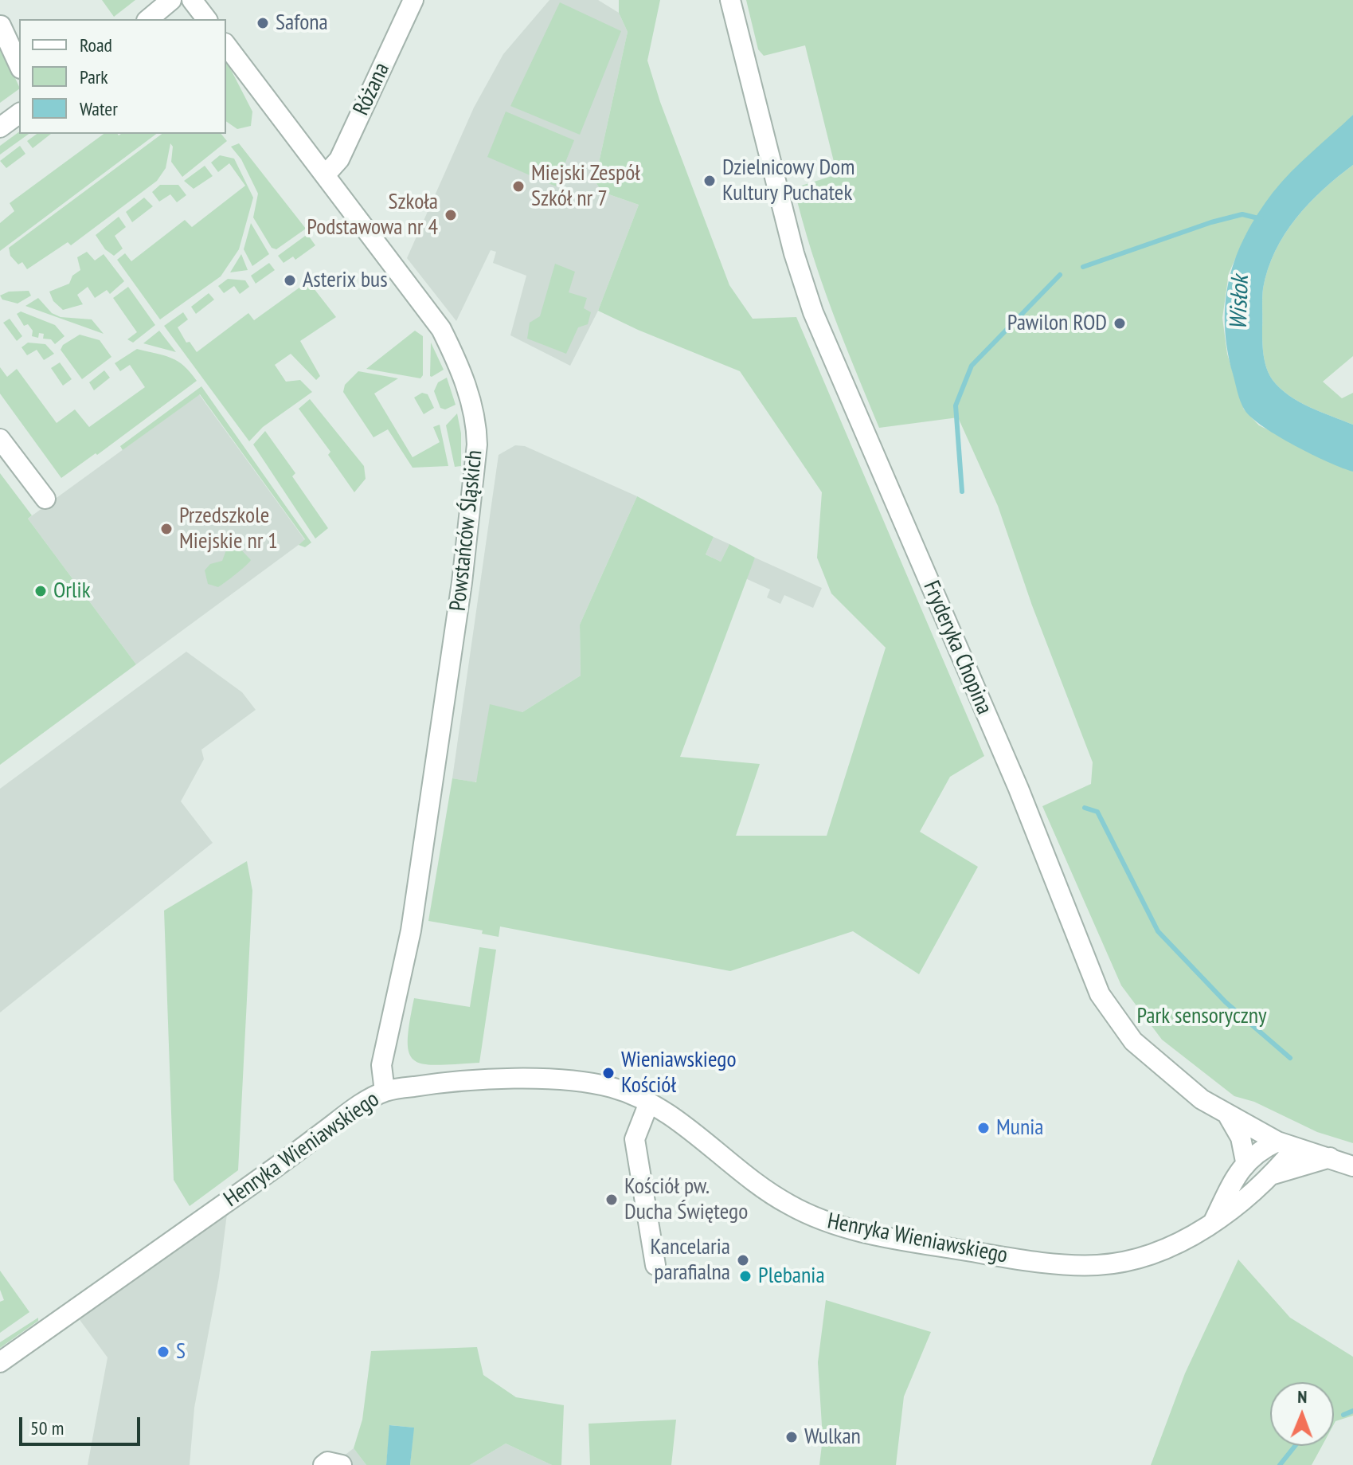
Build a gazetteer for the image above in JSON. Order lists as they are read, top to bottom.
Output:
{
  "streets": {
    "street": [
      "Różana",
      "Powstańców Śląskich",
      "Fryderyka Chopina",
      "Henryka Wieniawskiego"
    ]
  },
  "crossings": [
    ["Różana", "Powstańców Śląskich"],
    ["Powstańców Śląskich", "Henryka Wieniawskiego"],
    ["Fryderyka Chopina", "Henryka Wieniawskiego"]
  ],
  "water": ["Wisłok"],
  "parks": ["Park sensoryczny"],
  "places": [
    "Safona",
    "Dzielnicowy Dom Kultury Puchatek",
    "Miejski Zespół Szkół nr 7",
    "Szkoła Podstawowa nr 4",
    "Asterix bus",
    "Pawilon ROD",
    "Przedszkole Miejskie nr 1",
    "Orlik",
    "Wieniawskiego Kościół",
    "Munia",
    "Kościół pw. Ducha Świętego",
    "Kancelaria parafialna",
    "Plebania",
    "S",
    "Wulkan"
  ],
  "legend": ["Road", "Park", "Water"],
  "scale_bar": "50 m",
  "north": "top"
}
